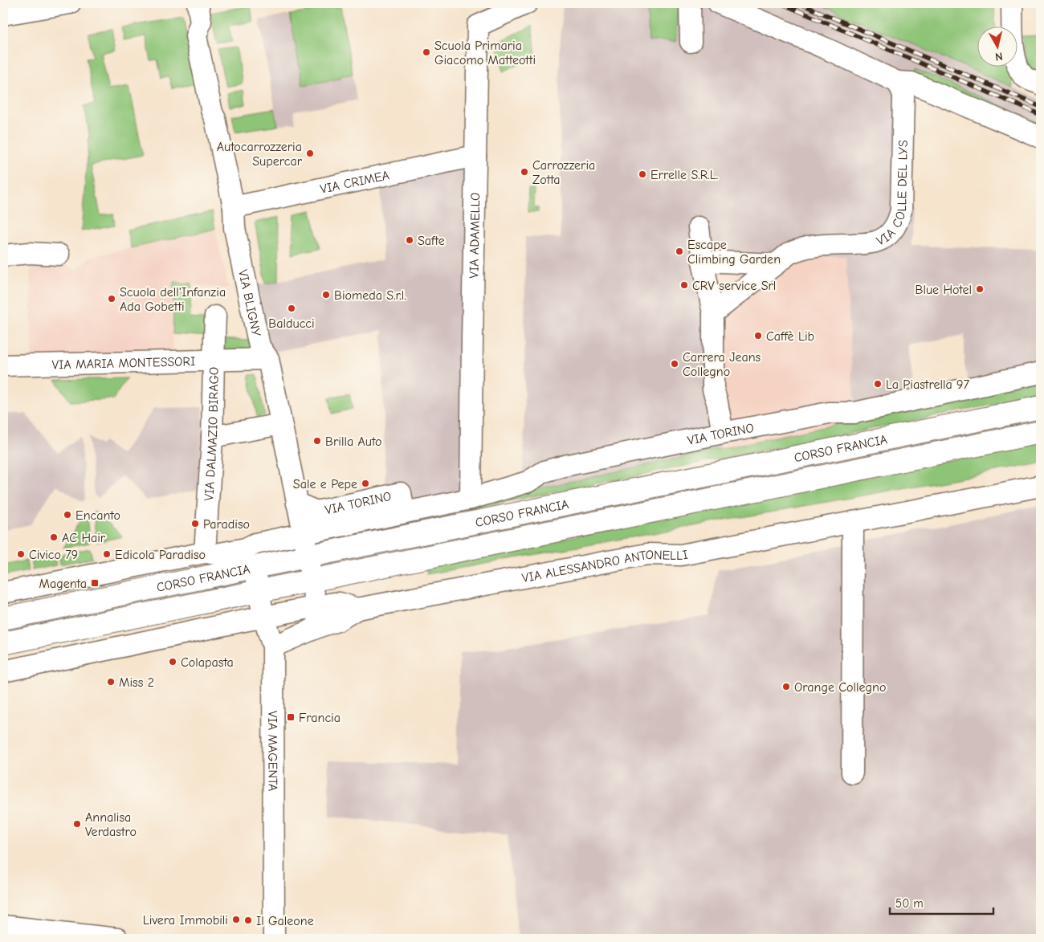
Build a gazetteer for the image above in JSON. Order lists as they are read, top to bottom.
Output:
{
  "streets": {
    "main road": ["CORSO FRANCIA"],
    "street": [
      "VIA CRIMEA",
      "VIA COLLE DEL LYS",
      "VIA ADAMELLO",
      "VIA BLIGNY",
      "VIA MARIA MONTESSORI",
      "VIA TORINO",
      "VIA DALMAZIO BIRAGO",
      "VIA ALESSANDRO ANTONELLI",
      "VIA MAGENTA"
    ]
  },
  "crossings": [
    ["VIA CRIMEA", "VIA ADAMELLO"],
    ["VIA CRIMEA", "VIA BLIGNY"],
    ["VIA ADAMELLO", "VIA TORINO"],
    ["VIA BLIGNY", "VIA MARIA MONTESSORI"],
    ["VIA BLIGNY", "VIA TORINO"],
    ["VIA BLIGNY", "CORSO FRANCIA"],
    ["VIA BLIGNY", "VIA ALESSANDRO ANTONELLI"],
    ["VIA MARIA MONTESSORI", "VIA DALMAZIO BIRAGO"],
    ["VIA TORINO", "CORSO FRANCIA"],
    ["VIA DALMAZIO BIRAGO", "CORSO FRANCIA"],
    ["CORSO FRANCIA", "VIA MAGENTA"],
    ["VIA ALESSANDRO ANTONELLI", "VIA MAGENTA"]
  ],
  "places": {
    "other": [
      "Scuola Primaria Giacomo Matteotti",
      "Autocarrozzeria Supercar",
      "Carrozzeria Zotta",
      "Errelle S.R.L.",
      "Safte",
      "Escape Climbing Garden",
      "CRV service Srl",
      "Blue Hotel",
      "Biomeda S.r.l.",
      "Scuola dell'Infanzia Ada Gobetti",
      "Balducci",
      "Caffè Lib",
      "Carrera Jeans Collegno",
      "La Piastrella 97",
      "Brilla Auto",
      "Sale e Pepe",
      "Encanto",
      "Paradiso",
      "AC Hair",
      "Civico 79",
      "Edicola Paradiso",
      "Colapasta",
      "Miss 2",
      "Orange Collegno",
      "Annalisa Verdastro",
      "Livera Immobili",
      "Il Galeone"
    ],
    "transit": ["Magenta", "Francia"]
  },
  "scale_bar": "50 m",
  "north": "bottom"
}
